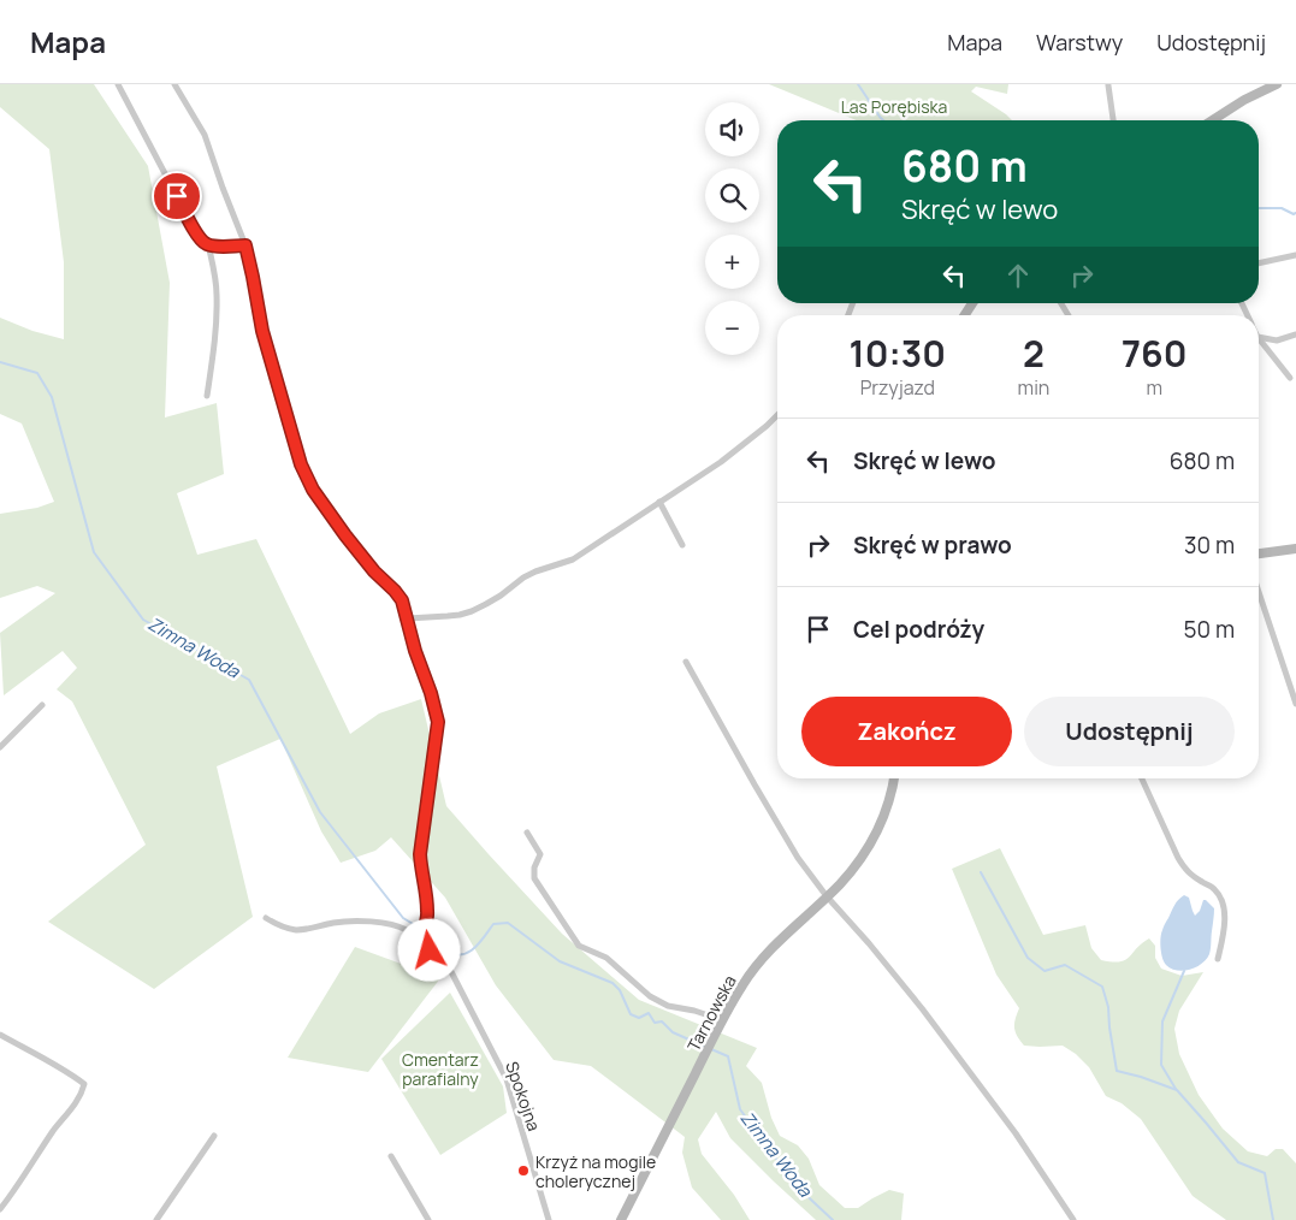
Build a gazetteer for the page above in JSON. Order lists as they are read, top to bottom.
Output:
{
  "streets": {
    "main road": ["Tarnowska"],
    "street": ["Spokojna"]
  },
  "water": ["Zimna Woda"],
  "parks": ["Las Porębiska", "Cmentarz parafialny"],
  "places": ["Krzyż na mogile cholerycznej"],
  "page": {
    "header": "Mapa",
    "nav": ["Mapa", "Warstwy", "Udostępnij"],
    "map_buttons": ["+", "−"],
    "turn": ["680 m", "Skręć w lewo"],
    "eta": [
      "10:30",
      "Przyjazd",
      "2",
      "min",
      "760",
      "m"
    ],
    "list": [
      {
        "name": "Skręć w lewo",
        "value": "680 m"
      },
      {
        "name": "Skręć w prawo",
        "value": "30 m"
      },
      {
        "name": "Cel podróży",
        "value": "50 m"
      }
    ],
    "buttons": ["Zakończ", "Udostępnij"]
  }
}
